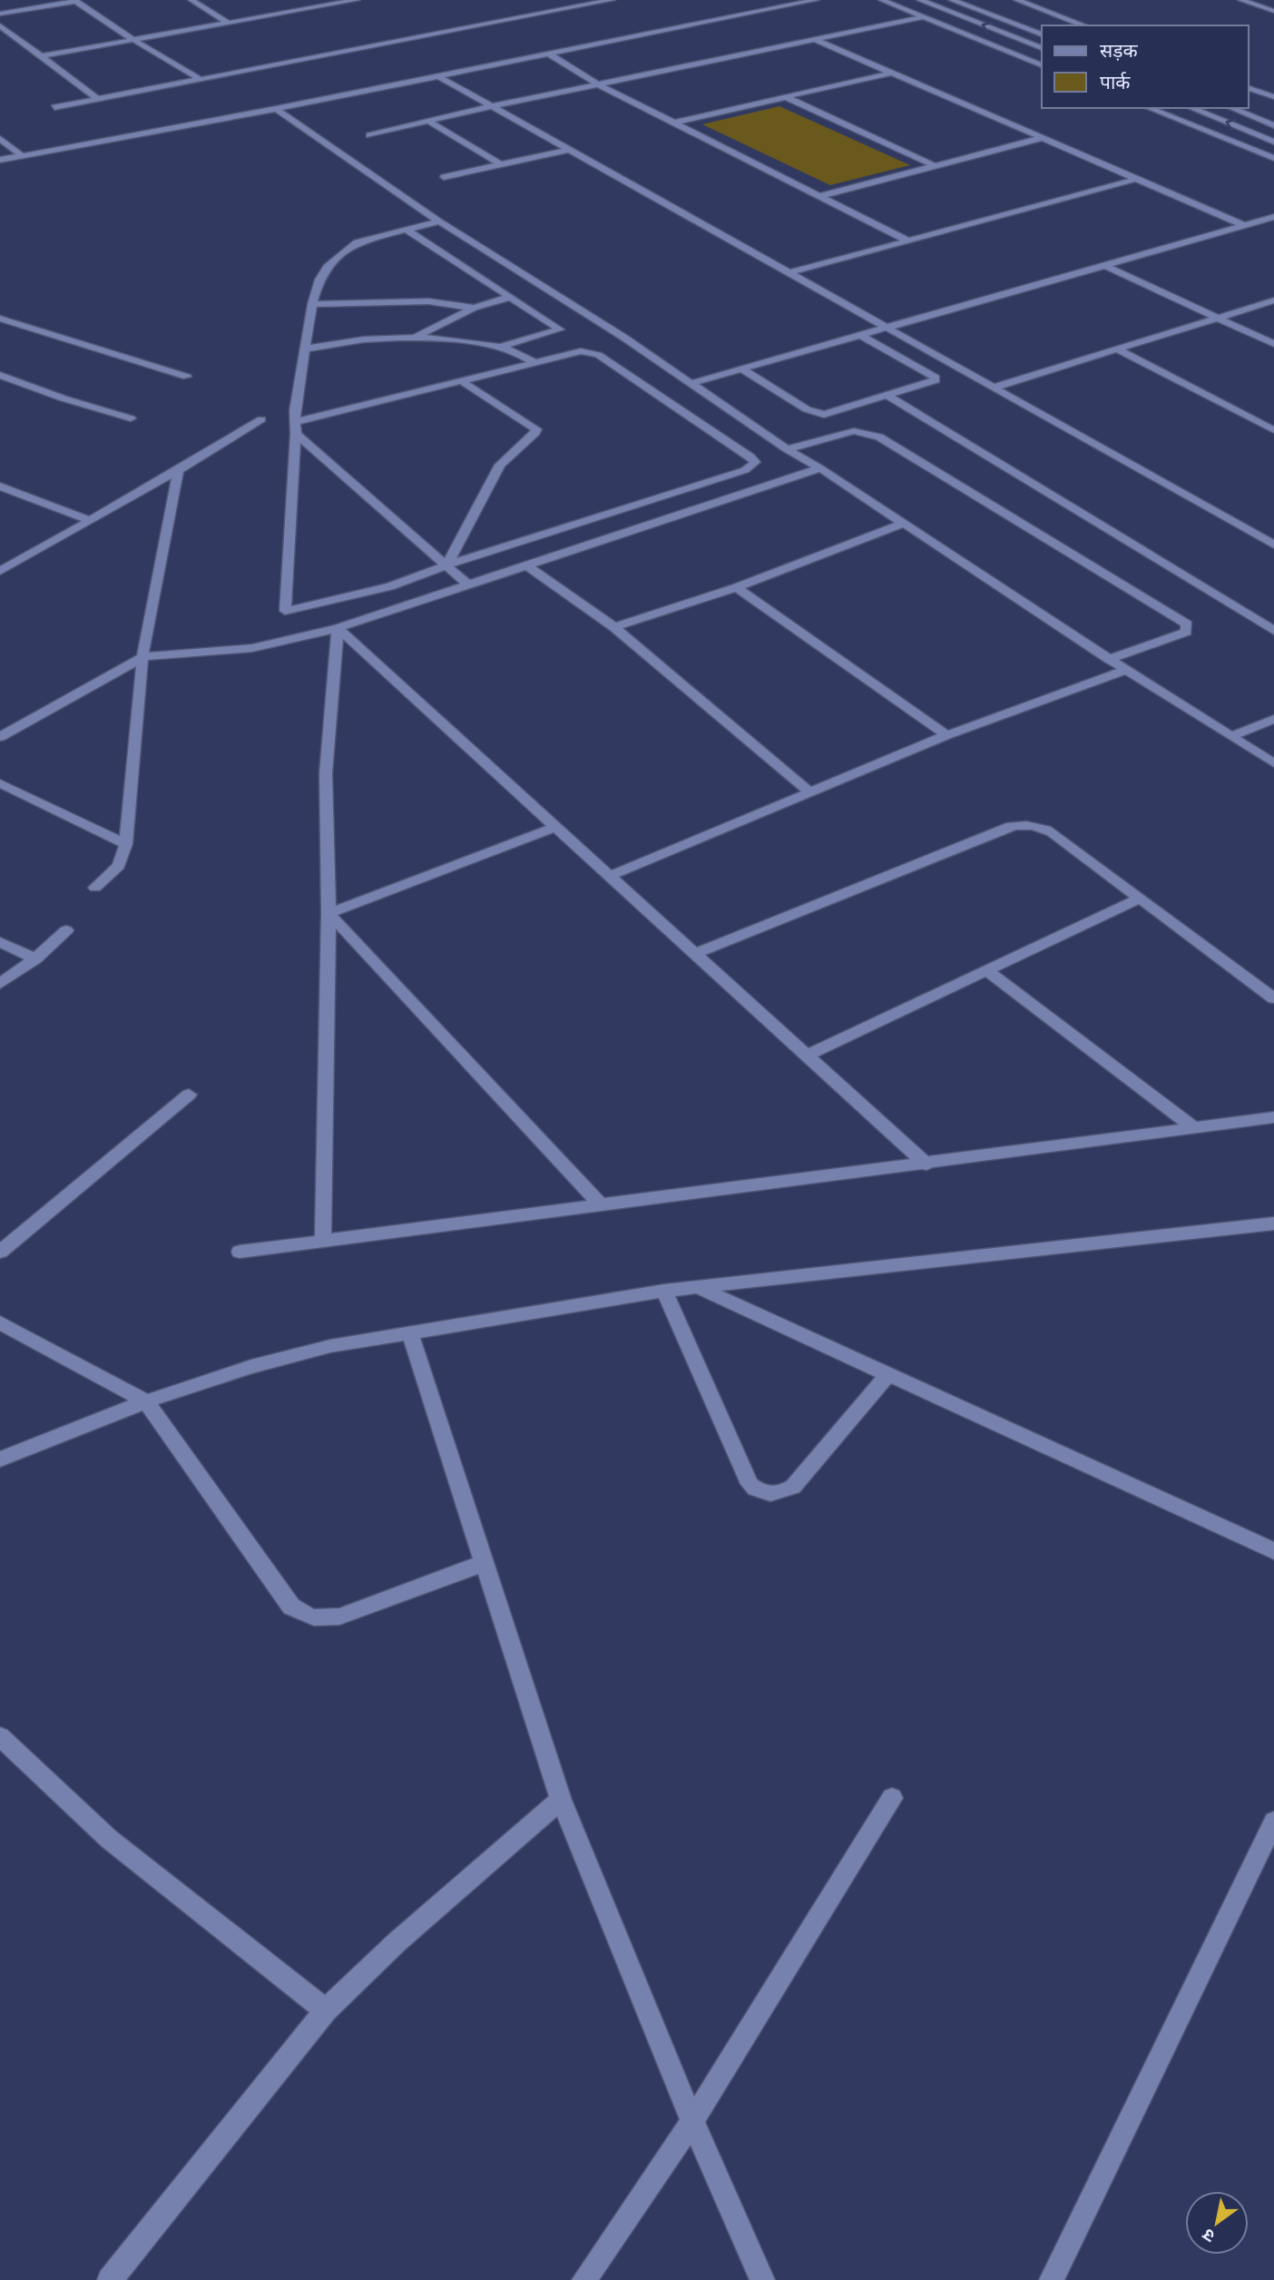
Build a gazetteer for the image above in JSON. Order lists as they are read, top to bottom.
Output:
{
  "legend": ["सड़क", "पार्क"],
  "north": "bottom left"
}
